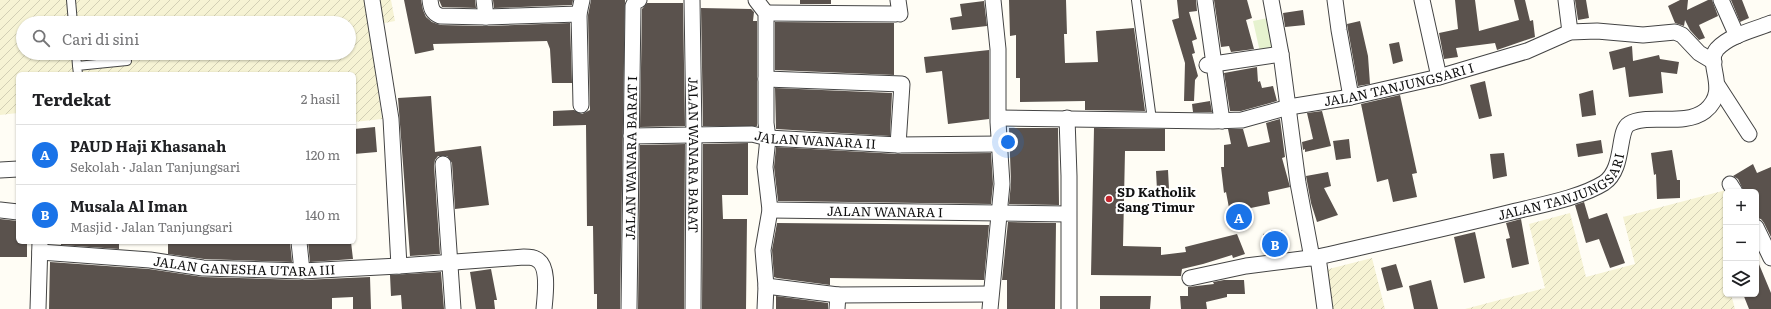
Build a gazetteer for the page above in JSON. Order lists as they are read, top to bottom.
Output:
{
  "streets": {
    "street": [
      "JALAN TANJUNGSARI I",
      "JALAN WANARA II",
      "JALAN WANARA BARAT",
      "JALAN WANARA BARAT I",
      "JALAN TANJUNGSARI",
      "JALAN WANARA I",
      "JALAN GANESHA UTARA III"
    ]
  },
  "crossings": [
    ["JALAN WANARA II", "JALAN WANARA BARAT"],
    ["JALAN WANARA II", "JALAN WANARA BARAT I"]
  ],
  "places": ["SD Katholik Sang Timur"],
  "page": {
    "search": "Cari di sini",
    "heading": ["Terdekat", "2 hasil"],
    "list": [
      {
        "mark": "A",
        "name": "PAUD Haji Khasanah",
        "note": "Sekolah · Jalan Tanjungsari",
        "value": "120 m"
      },
      {
        "mark": "B",
        "name": "Musala Al Iman",
        "note": "Masjid · Jalan Tanjungsari",
        "value": "140 m"
      }
    ],
    "map_buttons": ["+", "−"],
    "pins": ["A", "B"]
  }
}
